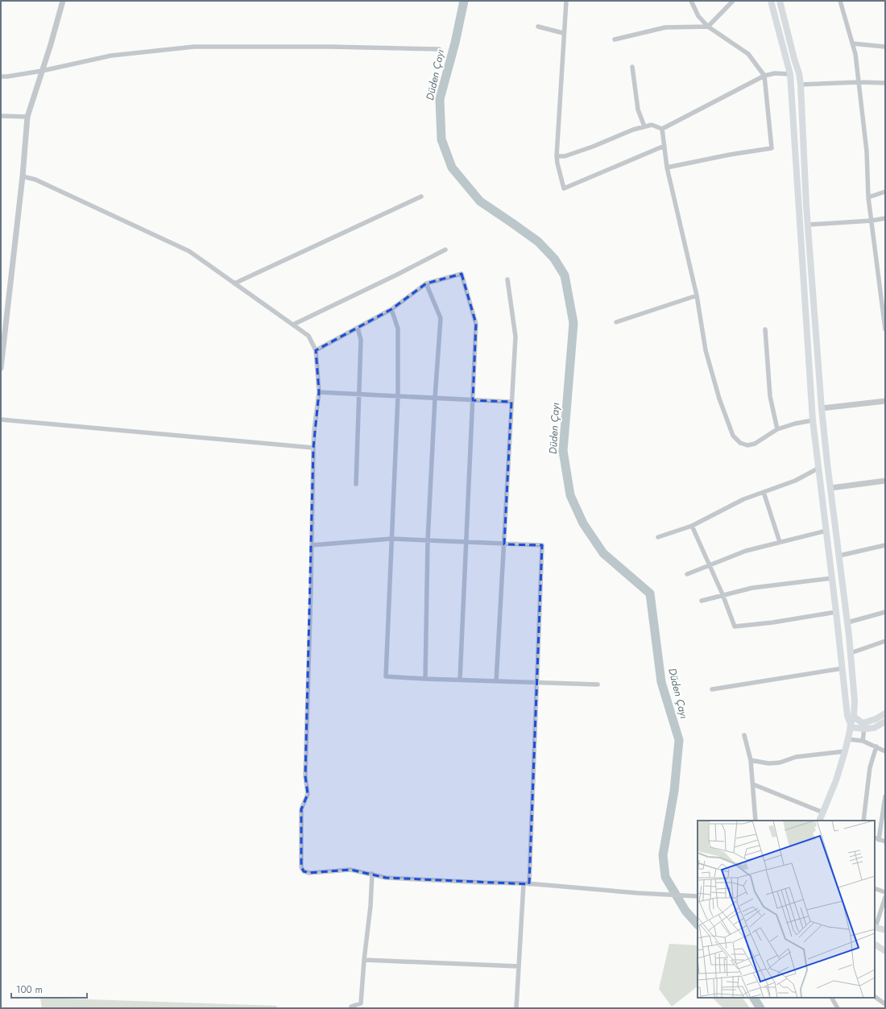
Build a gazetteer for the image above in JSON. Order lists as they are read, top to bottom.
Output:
{
  "water": ["Düden Çayı"],
  "scale_bar": "100 m"
}
